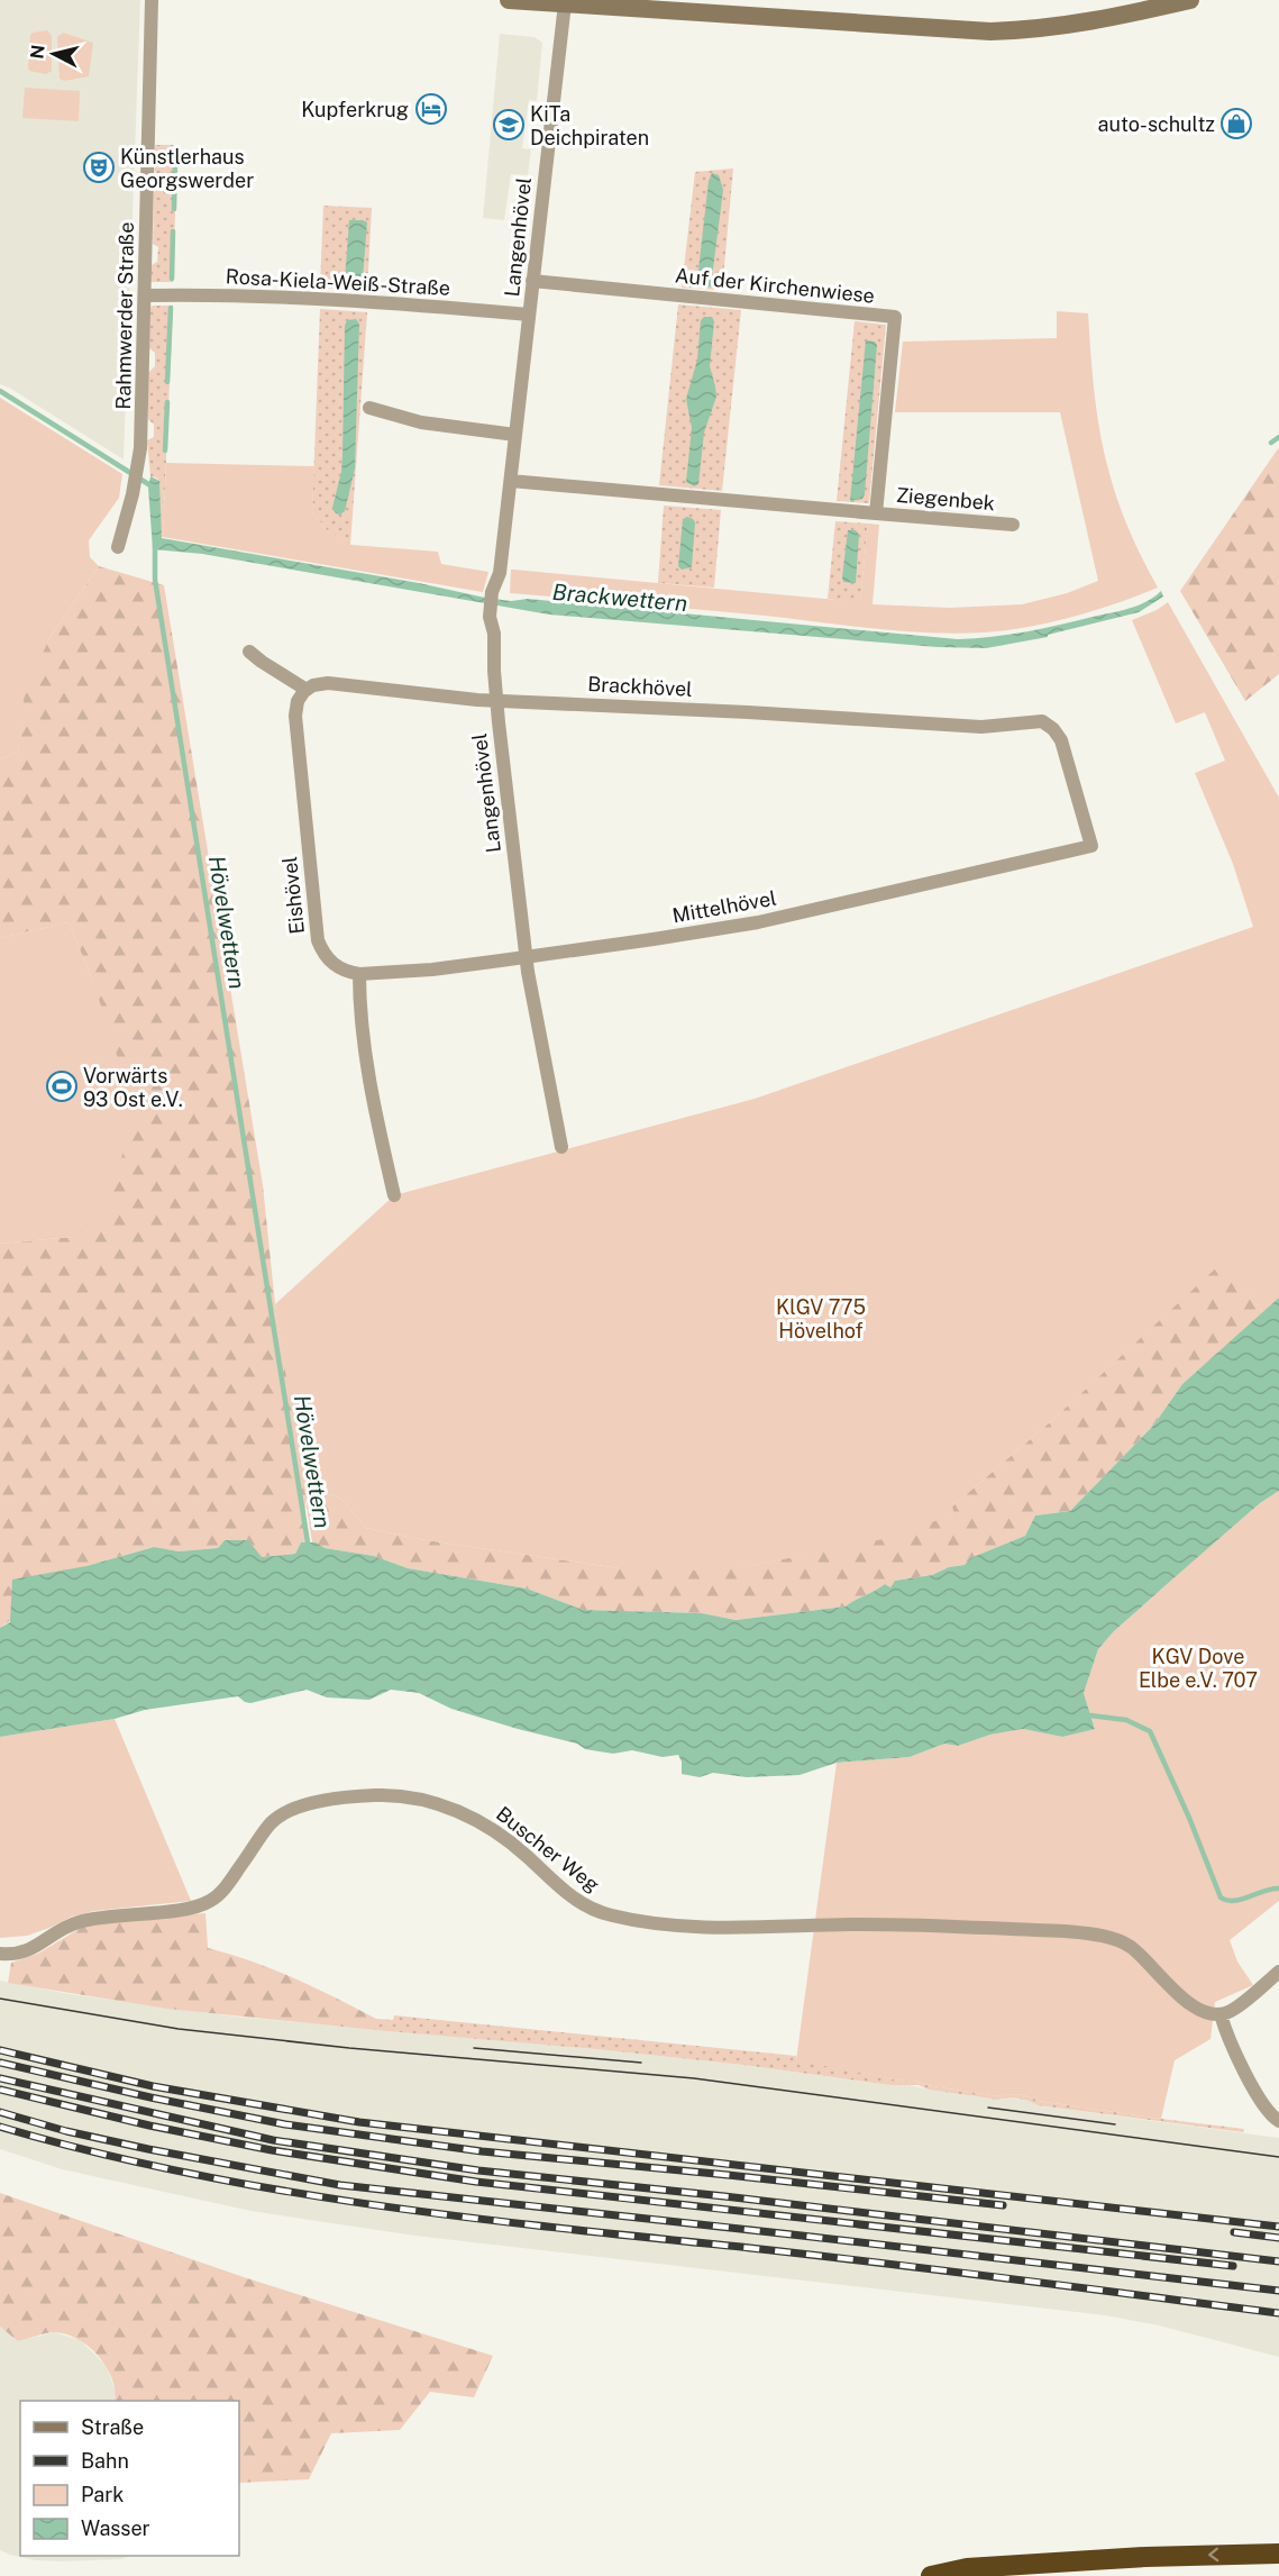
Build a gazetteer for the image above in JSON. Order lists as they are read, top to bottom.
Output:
{
  "streets": {
    "street": [
      "Langenhövel",
      "Rosa-Kiela-Weiß-Straße",
      "Auf der Kirchenwiese",
      "Rahmwerder Straße",
      "Ziegenbek",
      "Brackhövel",
      "Eishövel",
      "Mittelhövel",
      "Buscher Weg"
    ]
  },
  "crossings": [
    ["Langenhövel", "Rosa-Kiela-Weiß-Straße"],
    ["Langenhövel", "Auf der Kirchenwiese"],
    ["Langenhövel", "Brackhövel"],
    ["Langenhövel", "Mittelhövel"],
    ["Rosa-Kiela-Weiß-Straße", "Rahmwerder Straße"],
    ["Auf der Kirchenwiese", "Ziegenbek"],
    ["Brackhövel", "Eishövel"],
    ["Brackhövel", "Mittelhövel"],
    ["Eishövel", "Mittelhövel"]
  ],
  "water": ["Brackwettern", "Hövelwettern"],
  "parks": ["KlGV 775 Hövelhof", "KGV Dove Elbe e.V. 707"],
  "places": {
    "hotel": ["Kupferkrug"],
    "shop": ["auto-schultz"],
    "school or university": ["KiTa Deichpiraten"],
    "theatre": ["Künstlerhaus Georgswerder"],
    "sports": ["Vorwärts 93 Ost e.V."]
  },
  "legend": [
    "Straße",
    "Bahn",
    "Park",
    "Wasser"
  ],
  "north": "left"
}
